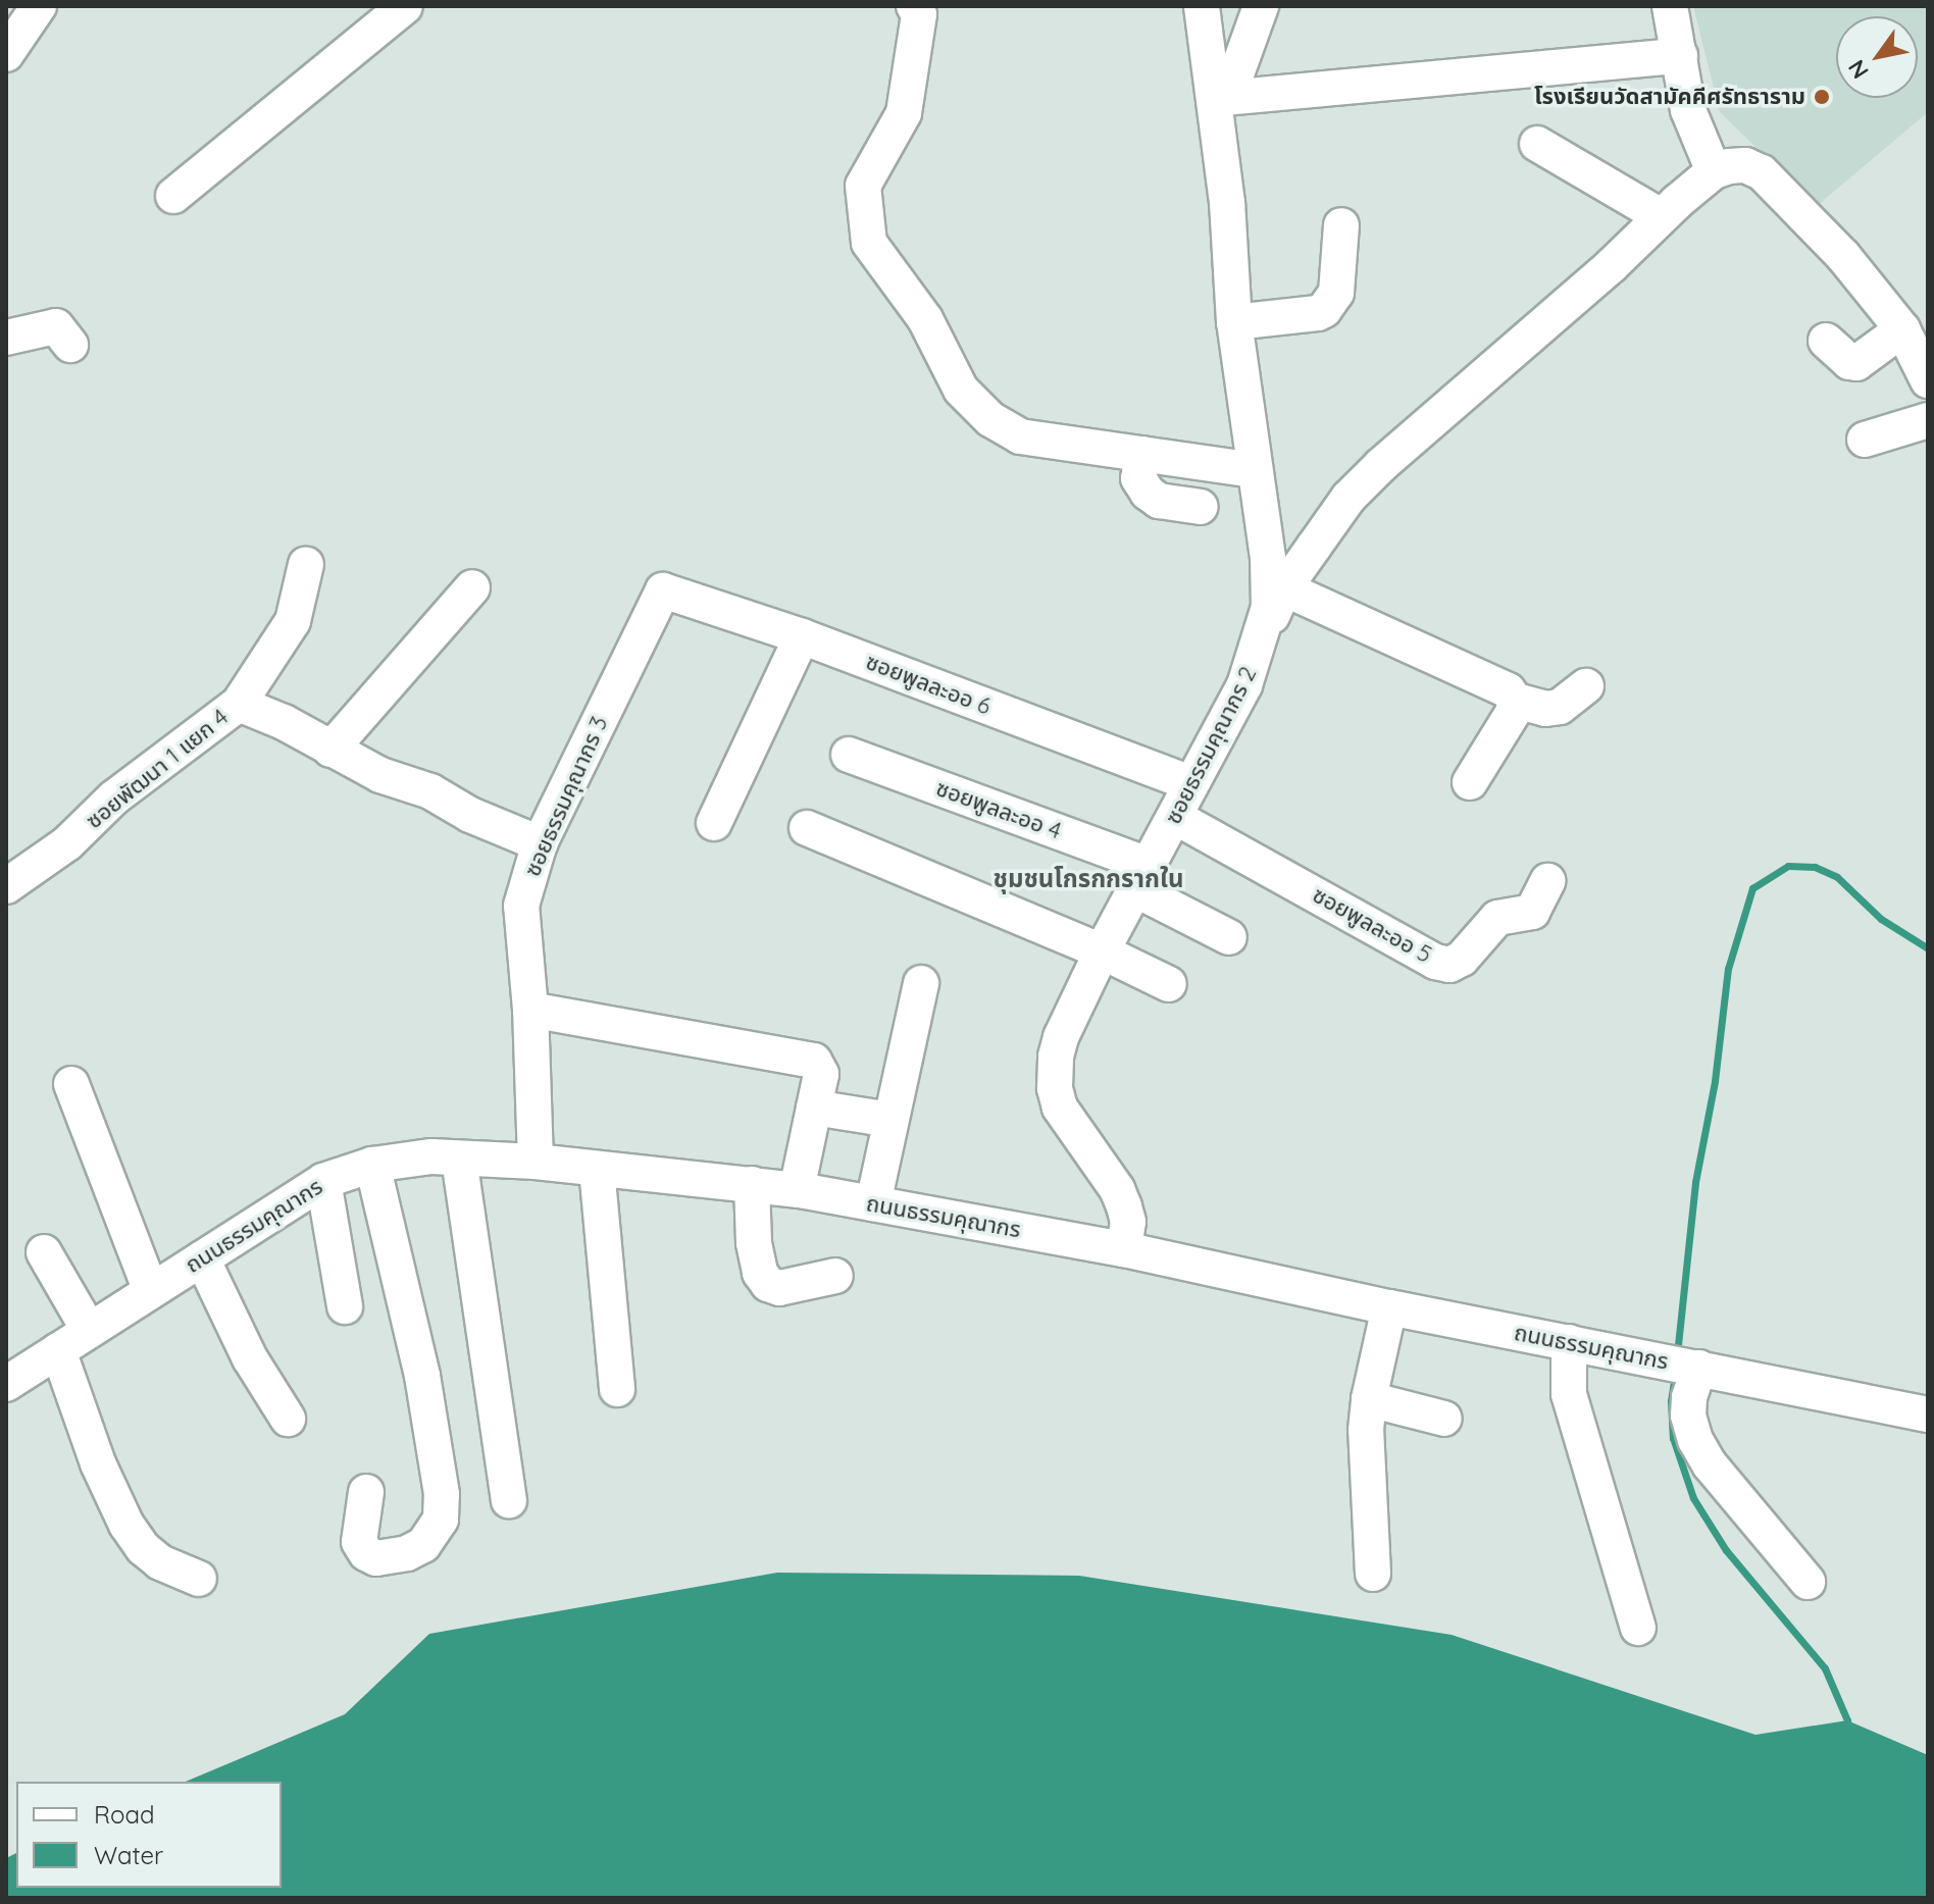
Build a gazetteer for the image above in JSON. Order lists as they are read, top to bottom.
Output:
{
  "streets": {
    "street": [
      "ซอยพูลละออ 6",
      "ซอยธรรมคุณากร 2",
      "ซอยพัฒนา 1 แยก 4",
      "ซอยธรรมคุณากร 3",
      "ซอยพูลละออ 4",
      "ซอยพูลละออ 5",
      "ถนนธรรมคุณากร"
    ]
  },
  "crossings": [
    ["ซอยพูลละออ 6", "ซอยธรรมคุณากร 2"],
    ["ซอยพูลละออ 6", "ซอยธรรมคุณากร 3"],
    ["ซอยธรรมคุณากร 2", "ซอยพูลละออ 4"],
    ["ซอยธรรมคุณากร 2", "ซอยพูลละออ 5"],
    ["ซอยธรรมคุณากร 2", "ถนนธรรมคุณากร"],
    ["ซอยพัฒนา 1 แยก 4", "ซอยธรรมคุณากร 3"],
    ["ซอยธรรมคุณากร 3", "ถนนธรรมคุณากร"]
  ],
  "districts": ["ชุมชนโกรกกรากใน"],
  "places": ["โรงเรียนวัดสามัคคีศรัทธาราม"],
  "legend": ["Road", "Water"],
  "north": "bottom left"
}
